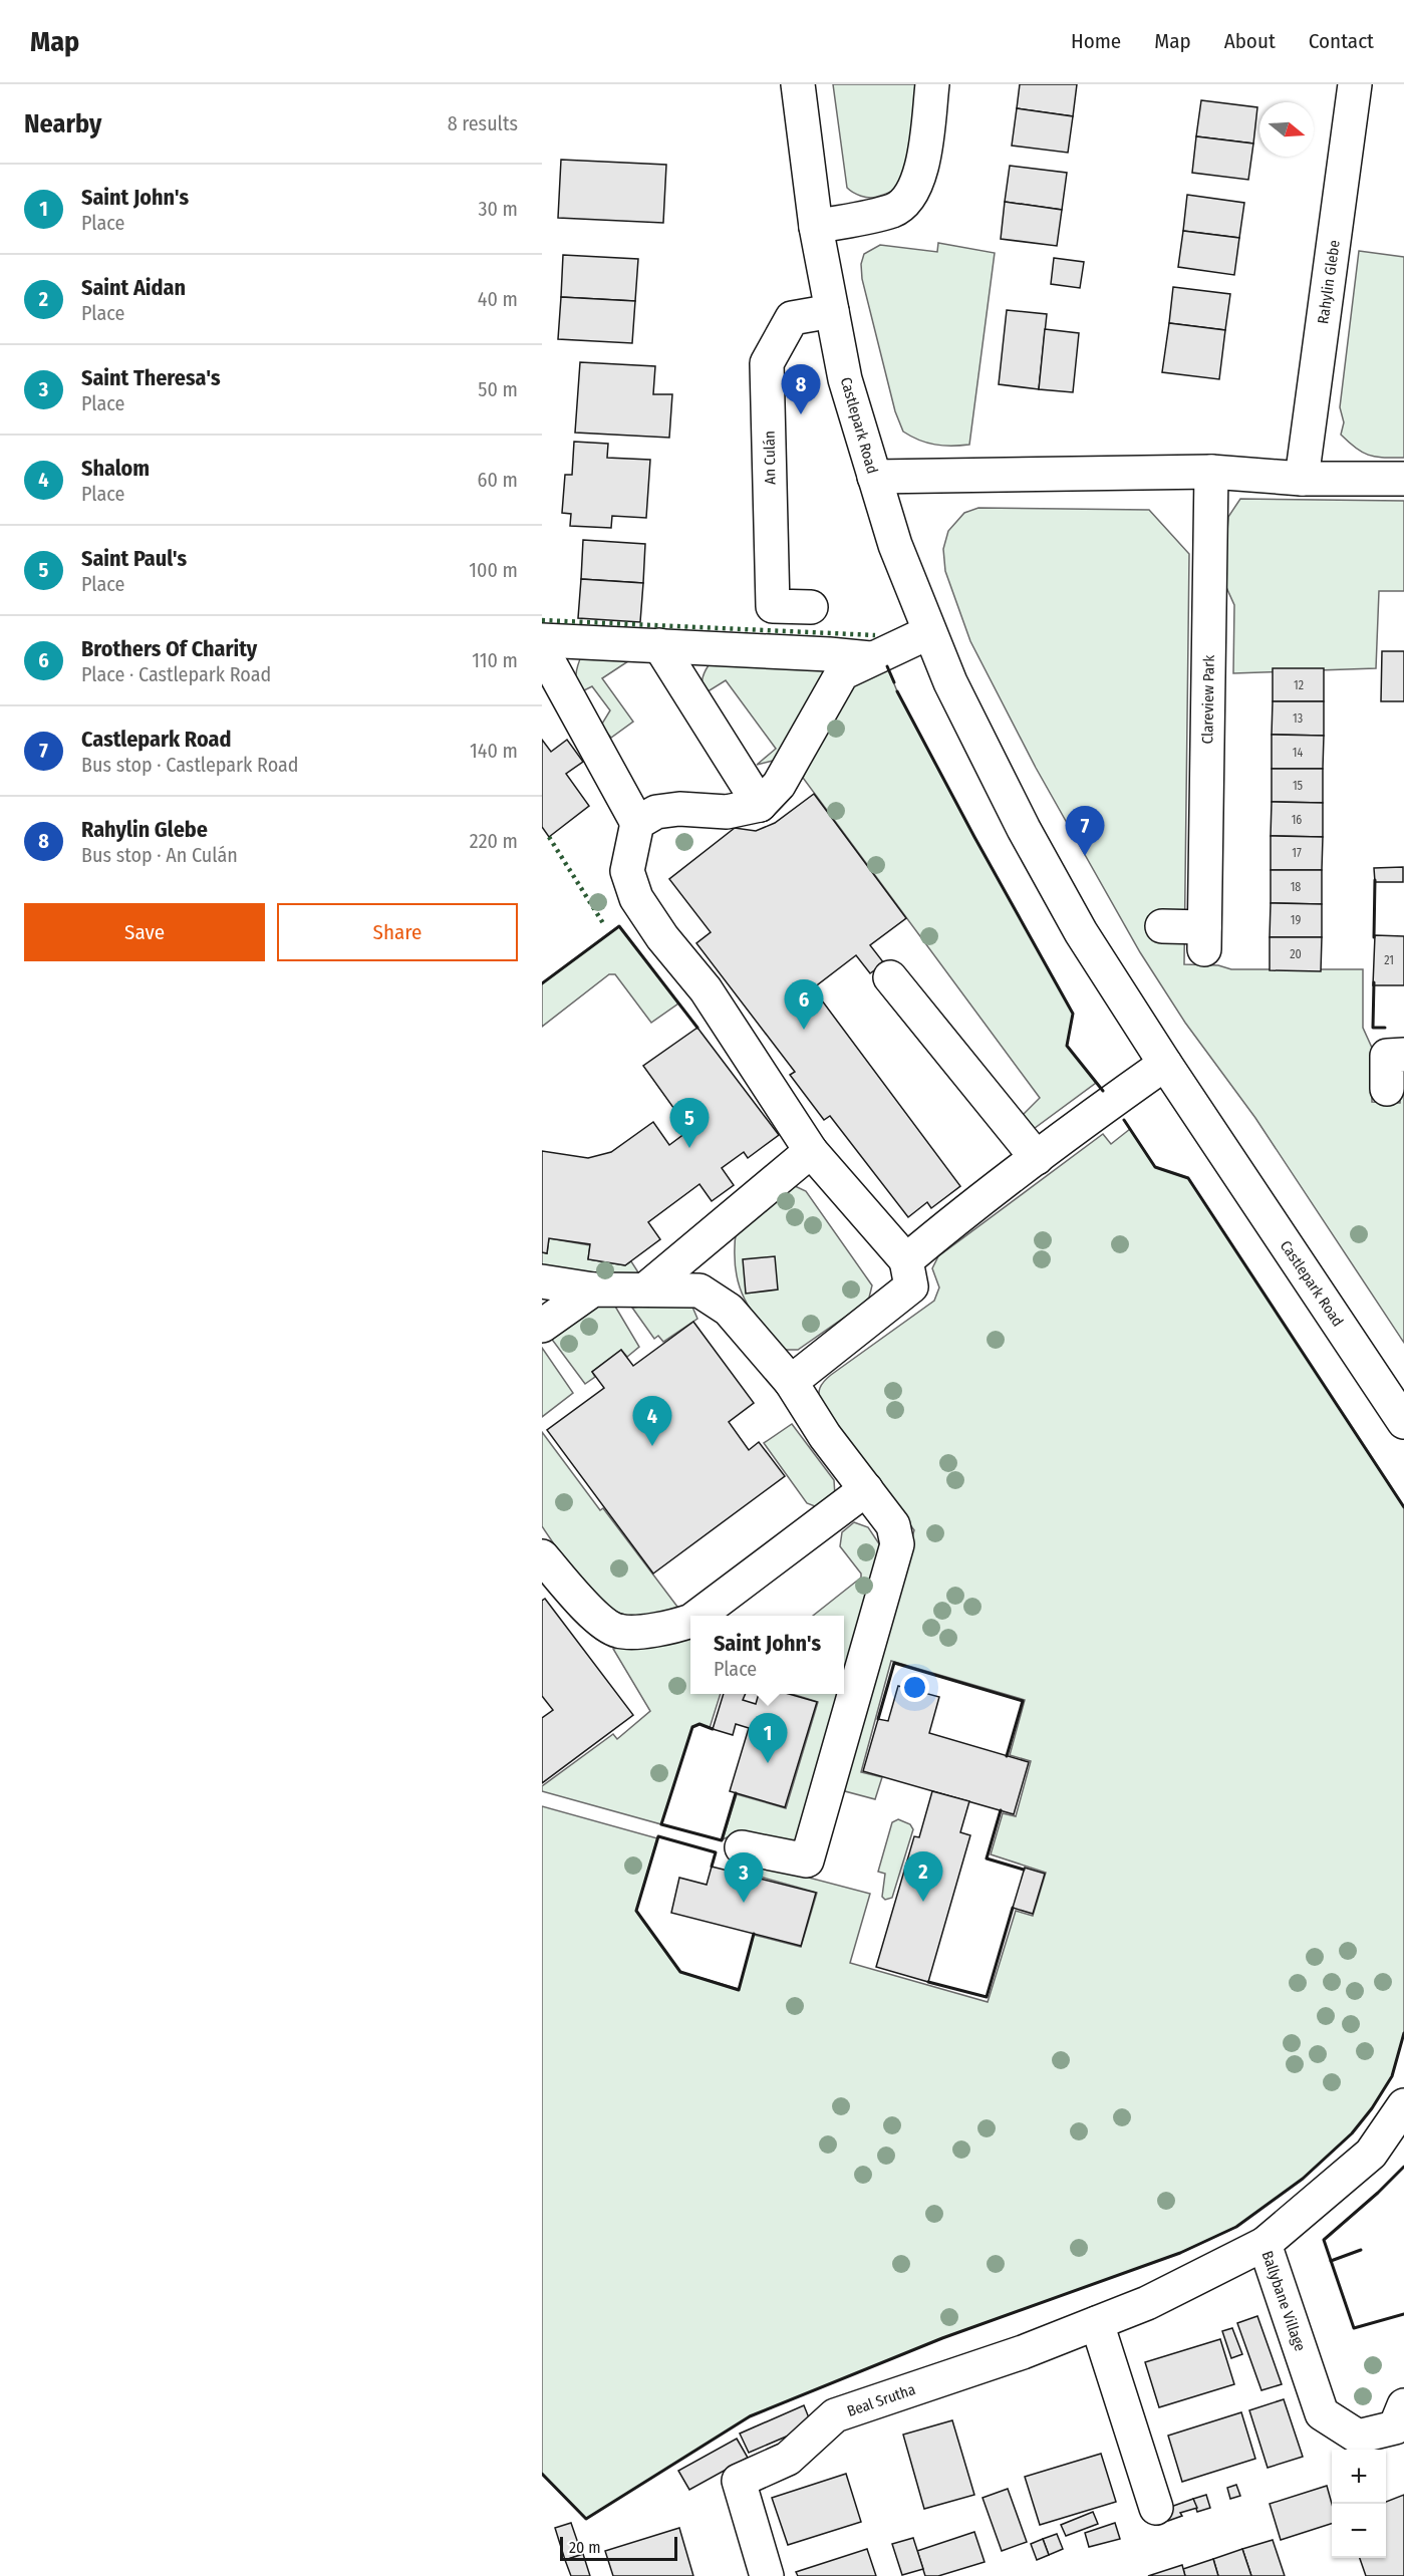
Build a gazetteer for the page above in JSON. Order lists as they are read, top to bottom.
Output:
{
  "streets": {
    "street": [
      "Rahylin Glebe",
      "Castlepark Road",
      "An Culán",
      "Clareview Park",
      "Ballybane Village",
      "Beal Srutha"
    ]
  },
  "crossings": [
    ["Castlepark Road", "An Culán"],
    ["Ballybane Village", "Beal Srutha"]
  ],
  "house_numbers": [
    "12",
    "13",
    "14",
    "15",
    "16",
    "17",
    "18",
    "19",
    "20",
    "21"
  ],
  "scale_bar": "20 m",
  "north": "right",
  "page": {
    "header": "Map",
    "nav": [
      "Home",
      "Map",
      "About",
      "Contact"
    ],
    "heading": ["Nearby", "8 results"],
    "list": [
      {
        "mark": "1",
        "name": "Saint John's",
        "note": "Place",
        "value": "30 m"
      },
      {
        "mark": "2",
        "name": "Saint Aidan",
        "note": "Place",
        "value": "40 m"
      },
      {
        "mark": "3",
        "name": "Saint Theresa's",
        "note": "Place",
        "value": "50 m"
      },
      {
        "mark": "4",
        "name": "Shalom",
        "note": "Place",
        "value": "60 m"
      },
      {
        "mark": "5",
        "name": "Saint Paul's",
        "note": "Place",
        "value": "100 m"
      },
      {
        "mark": "6",
        "name": "Brothers Of Charity",
        "note": "Place · Castlepark Road",
        "value": "110 m"
      },
      {
        "mark": "7",
        "name": "Castlepark Road",
        "note": "Bus stop · Castlepark Road",
        "value": "140 m"
      },
      {
        "mark": "8",
        "name": "Rahylin Glebe",
        "note": "Bus stop · An Culán",
        "value": "220 m"
      }
    ],
    "pins": [
      "8",
      "7",
      "6",
      "5",
      "4",
      "1",
      "2",
      "3"
    ],
    "buttons": ["Save", "Share"],
    "popup": ["Saint John's", "Place"],
    "map_buttons": ["+", "−"],
    "scale": "20 m"
  }
}
